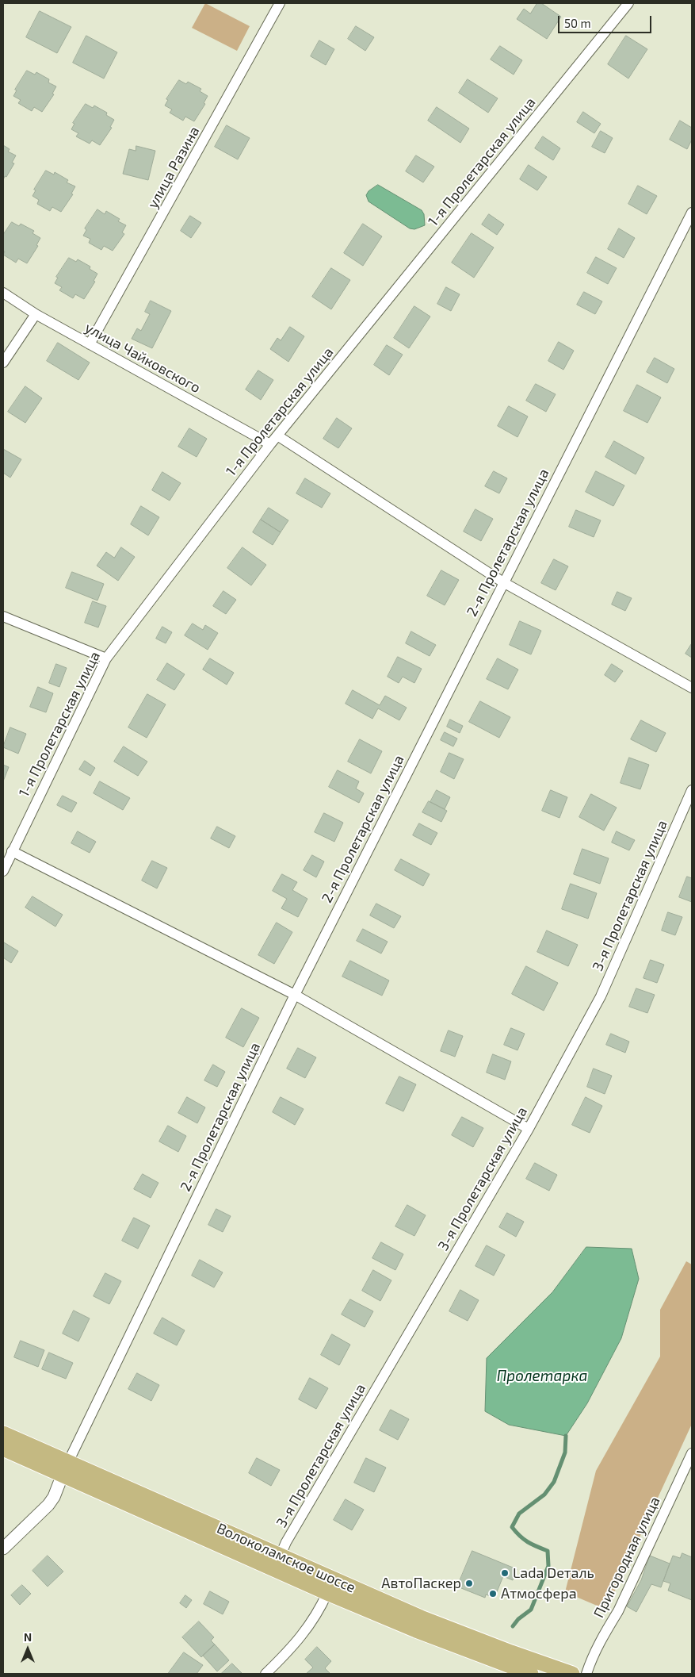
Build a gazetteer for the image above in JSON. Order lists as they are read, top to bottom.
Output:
{
  "streets": {
    "main road": ["Волоколамское шоссе"],
    "street": [
      "1-я Пролетарская улица",
      "улица Разина",
      "улица Чайковского",
      "2-я Пролетарская улица",
      "3-я Пролетарская улица",
      "Пригородная улица"
    ]
  },
  "crossings": [
    ["1-я Пролетарская улица", "улица Чайковского"],
    ["улица Разина", "улица Чайковского"],
    ["2-я Пролетарская улица", "Волоколамское шоссе"],
    ["3-я Пролетарская улица", "Волоколамское шоссе"]
  ],
  "water": ["Пролетарка"],
  "places": ["Lada Dеталь", "АвтоПаскер", "Атмосфера"],
  "scale_bar": "50 m",
  "north": "top"
}
